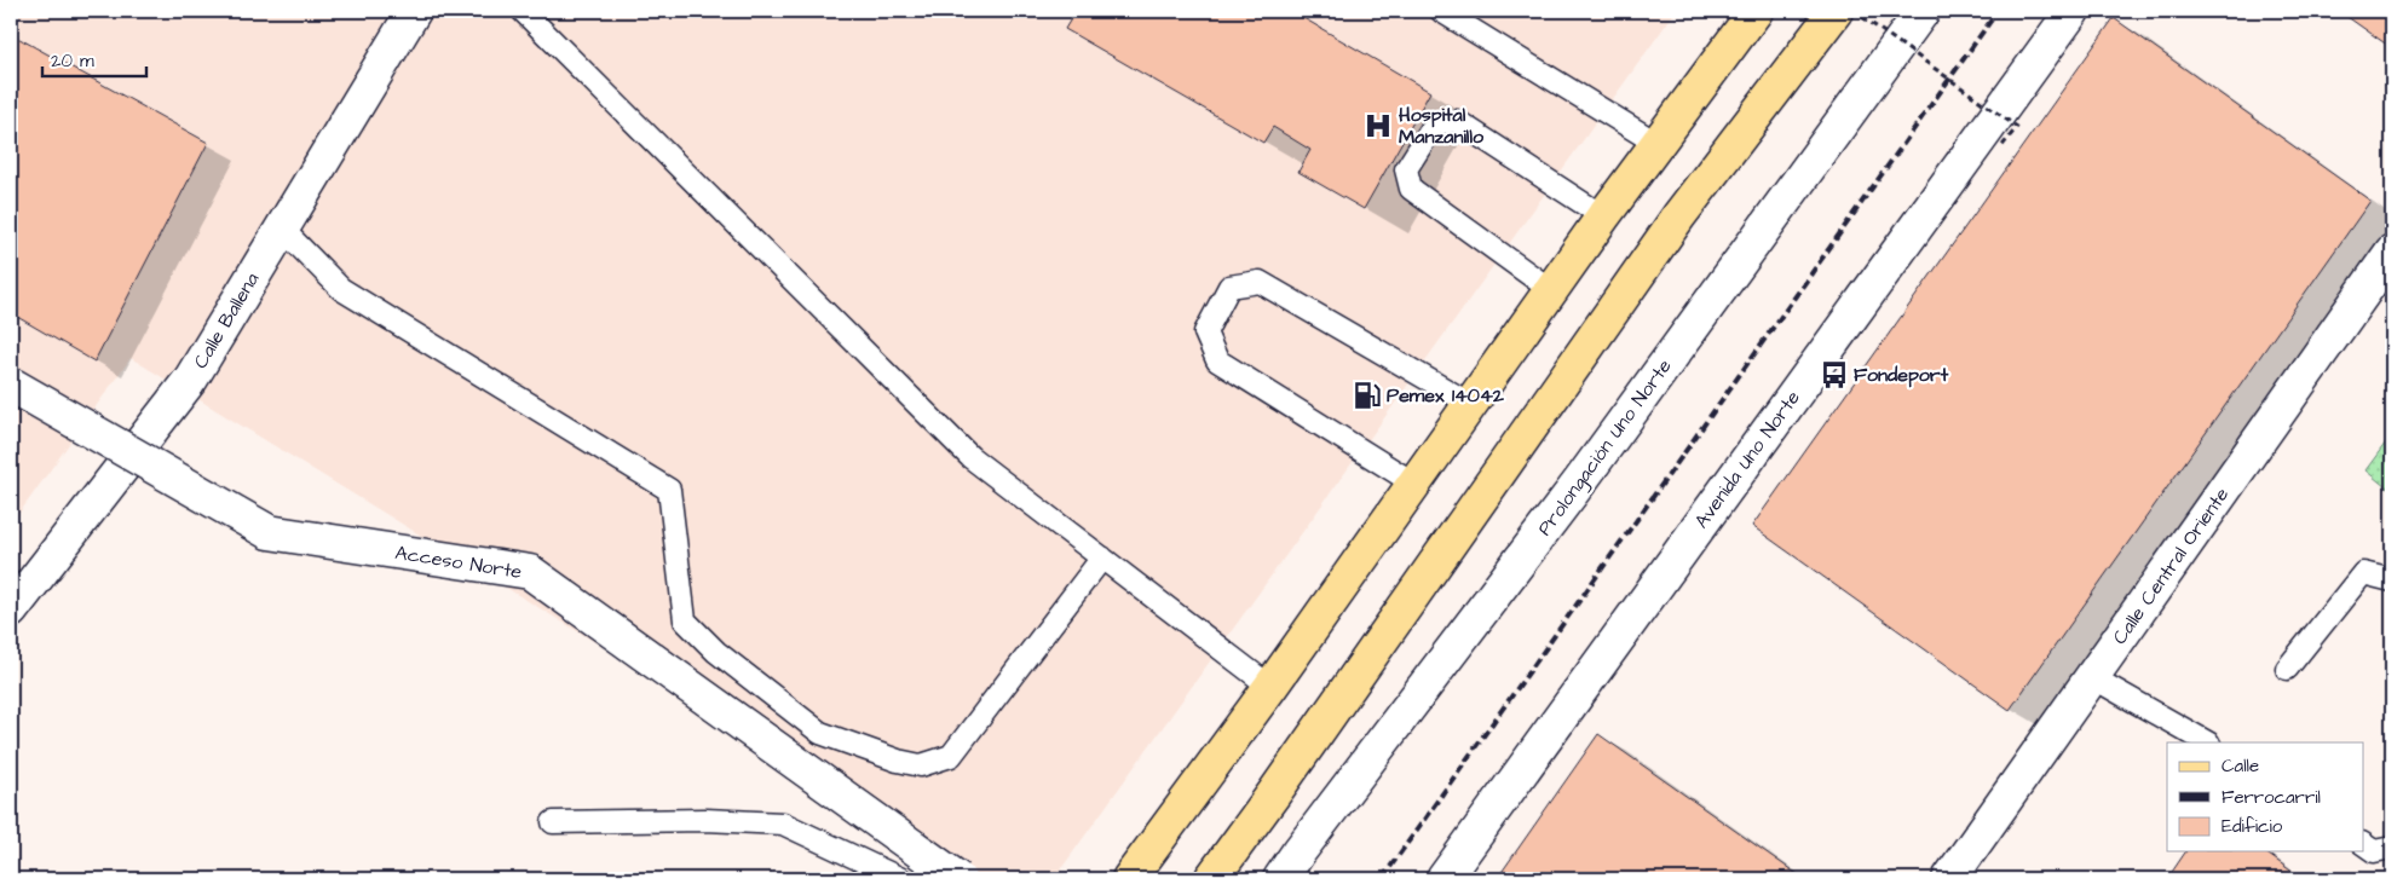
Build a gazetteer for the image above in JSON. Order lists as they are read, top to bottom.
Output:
{
  "streets": {
    "street": [
      "Calle Ballena",
      "Prolongación Uno Norte",
      "Avenida Uno Norte",
      "Acceso Norte",
      "Calle Central Oriente"
    ]
  },
  "places": {
    "hospital": ["Hospital Manzanillo"],
    "bus stop": ["Fondeport"],
    "fuel station": ["Pemex 14042"]
  },
  "legend": ["Calle", "Ferrocarril", "Edificio"],
  "scale_bar": "20 m"
}
